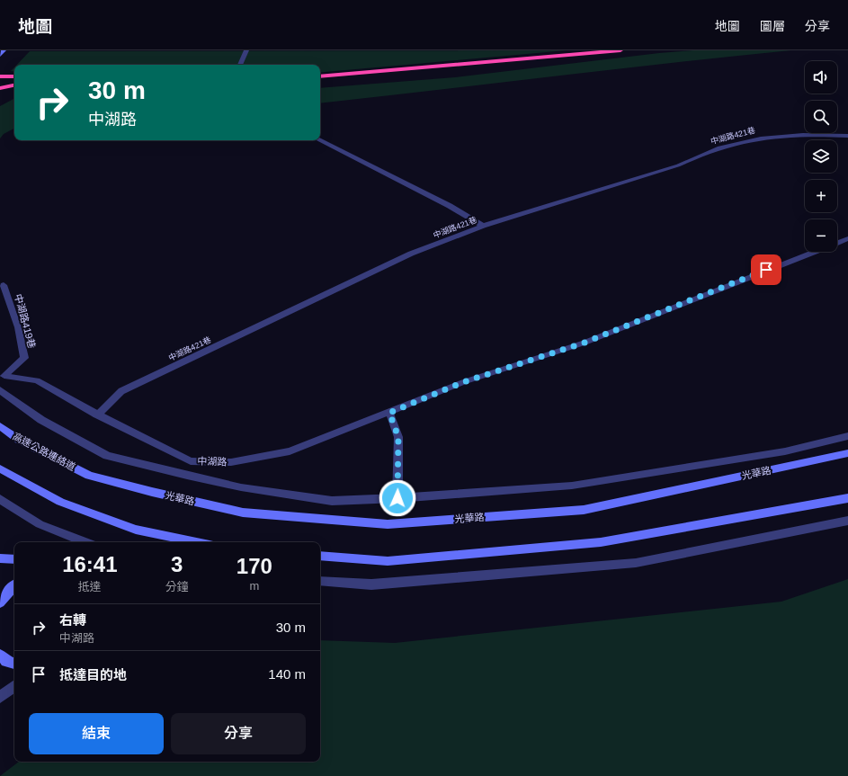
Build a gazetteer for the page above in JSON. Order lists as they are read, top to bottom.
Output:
{
  "streets": {
    "street": [
      "中湖路421巷",
      "中湖路419巷",
      "高速公路連絡道",
      "中湖路",
      "光華路"
    ]
  },
  "crossings": [
    ["中湖路421巷", "中湖路"],
    ["中湖路419巷", "中湖路"],
    ["高速公路連絡道", "光華路"]
  ],
  "page": {
    "header": "地圖",
    "nav": ["地圖", "圖層", "分享"],
    "map_buttons": ["+", "−"],
    "turn": ["30 m", "中湖路"],
    "eta": [
      "16:41",
      "抵達",
      "3",
      "分鐘",
      "170",
      "m"
    ],
    "list": [
      {
        "name": "右轉",
        "note": "中湖路",
        "value": "30 m"
      },
      {
        "name": "抵達目的地",
        "value": "140 m"
      }
    ],
    "buttons": ["結束", "分享"]
  }
}
